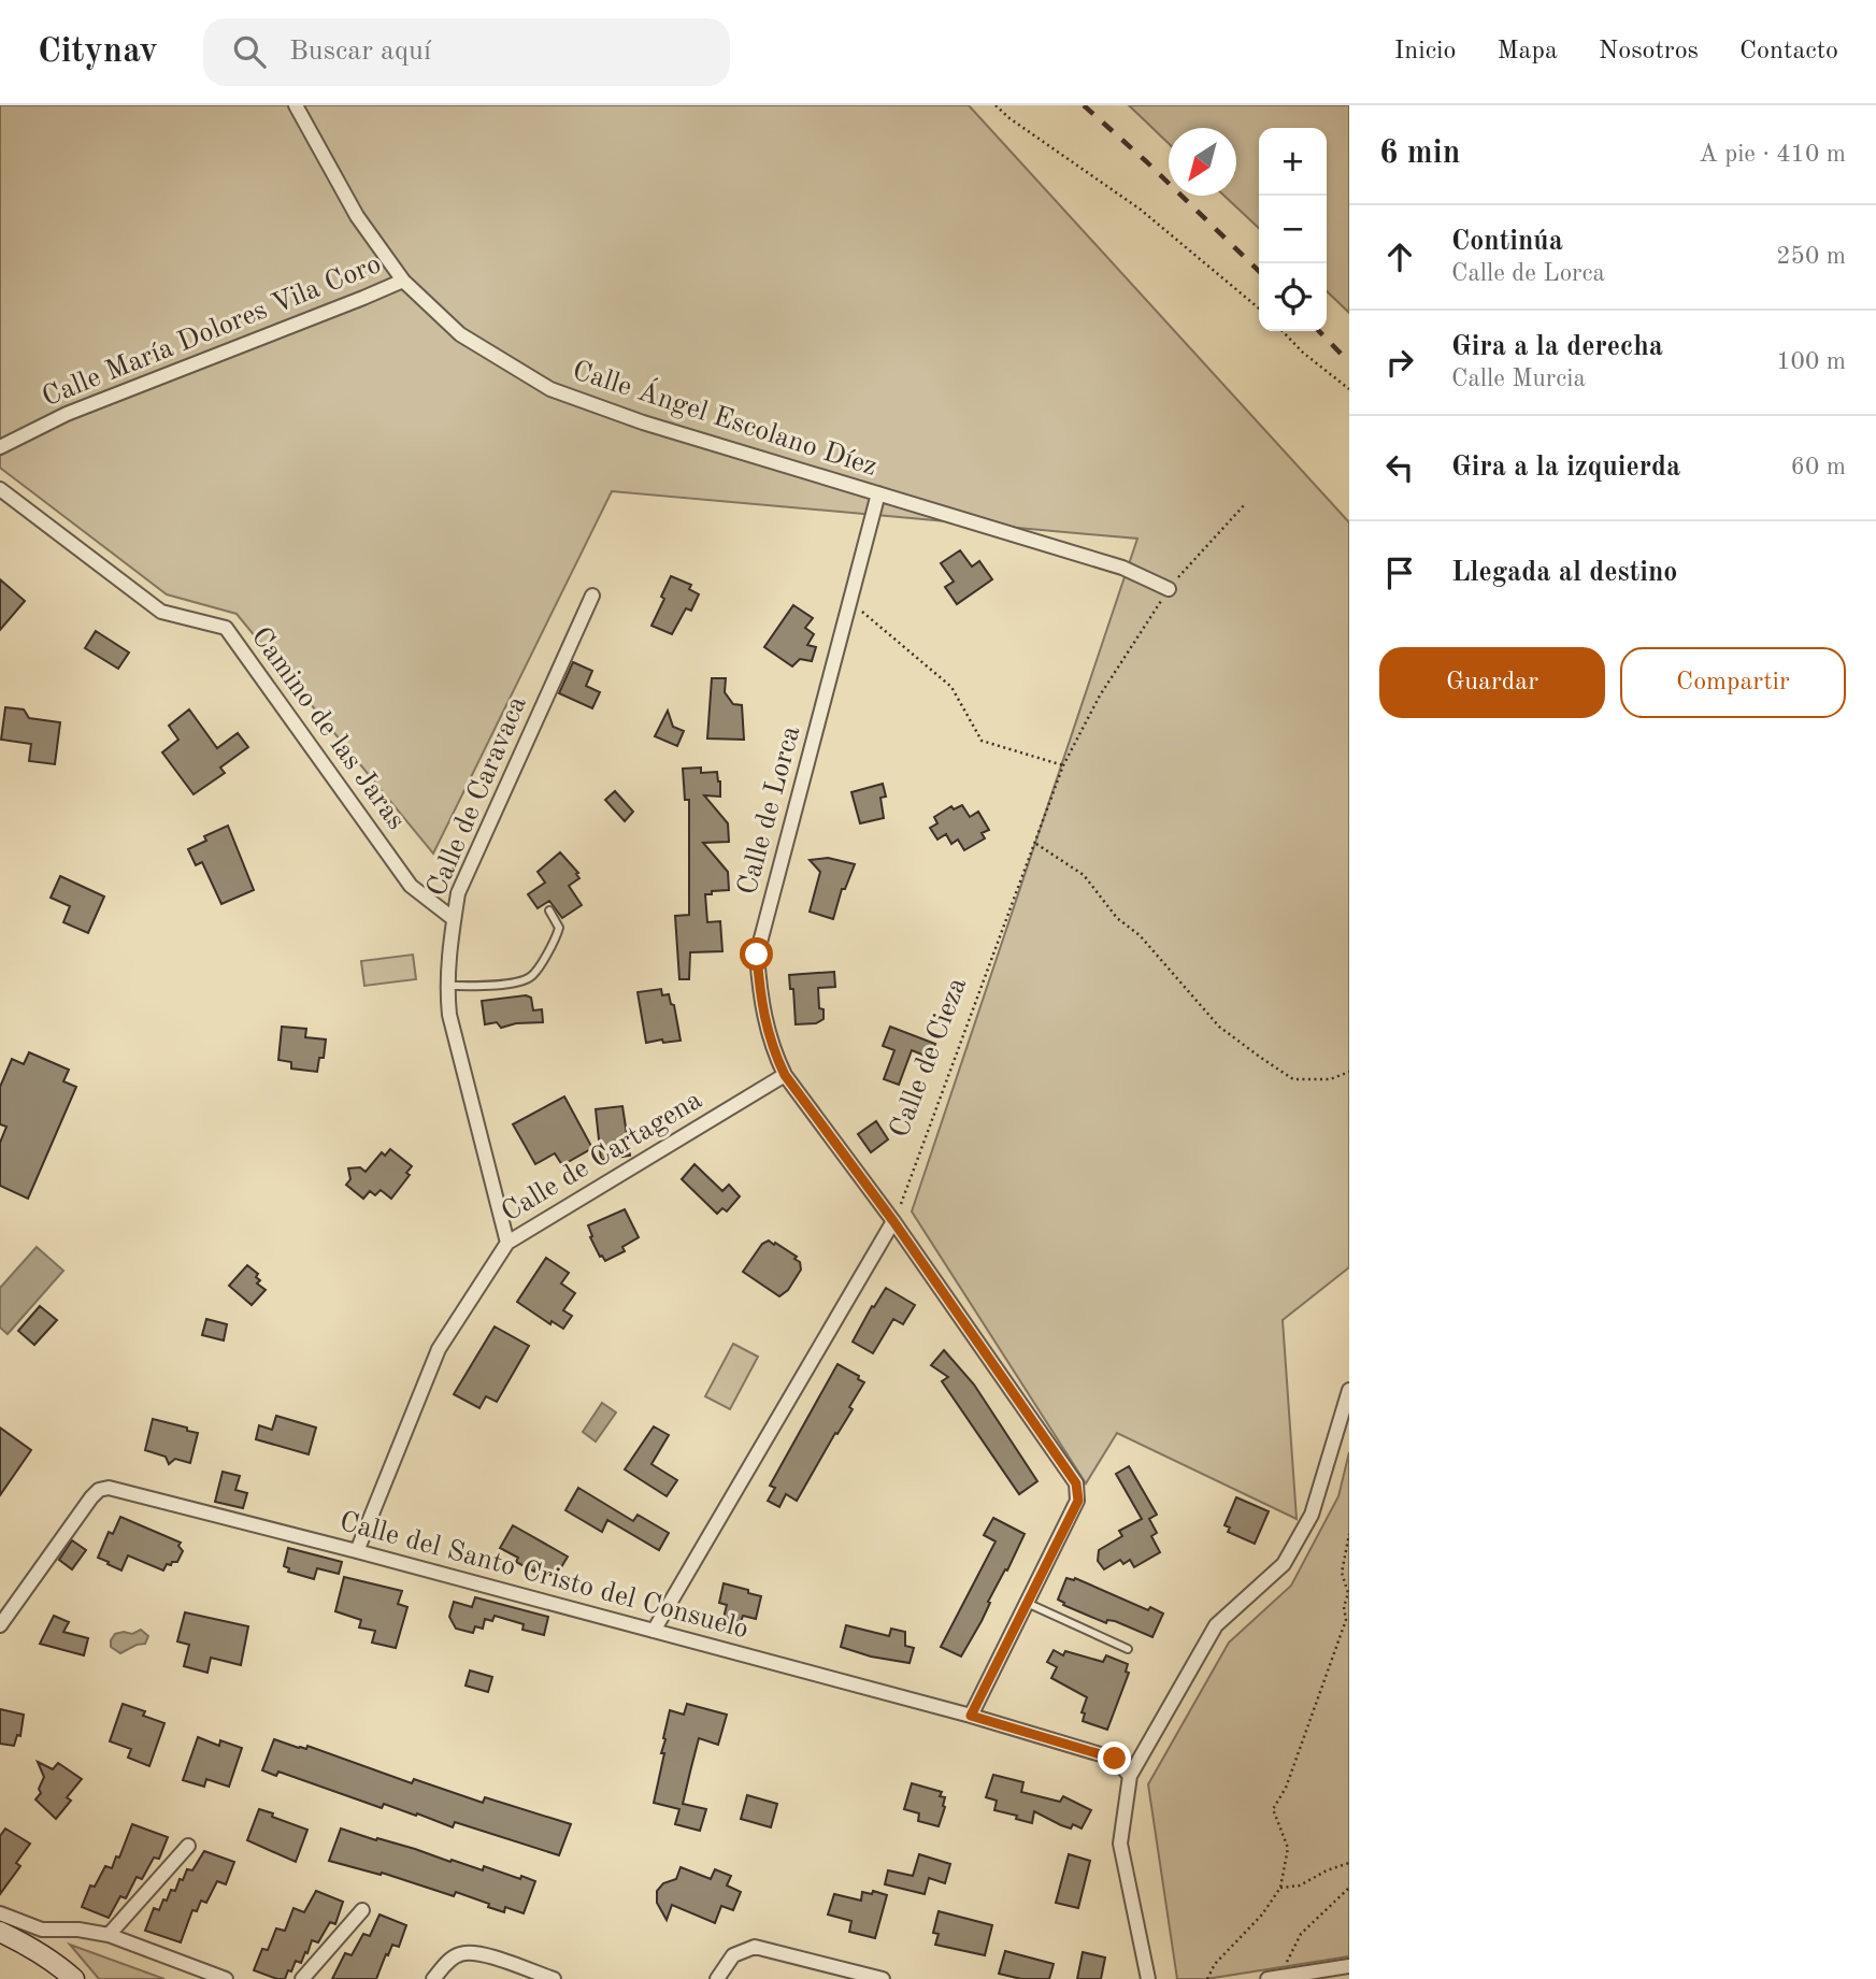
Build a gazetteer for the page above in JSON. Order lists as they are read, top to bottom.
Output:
{
  "streets": {
    "street": [
      "Calle María Dolores Vila Coro",
      "Calle Ángel Escolano Díez",
      "Camino de las Jaras",
      "Calle de Caravaca",
      "Calle de Lorca",
      "Calle de Cartagena",
      "Calle del Santo Cristo del Consuelo"
    ],
    "path": ["Calle de Cieza"]
  },
  "crossings": [
    ["Calle María Dolores Vila Coro", "Calle Ángel Escolano Díez"],
    ["Calle Ángel Escolano Díez", "Calle de Lorca"],
    ["Calle Ángel Escolano Díez", "Calle de Cieza"],
    ["Camino de las Jaras", "Calle de Caravaca"],
    ["Calle de Caravaca", "Calle de Cartagena"],
    ["Calle de Lorca", "Calle de Cieza"],
    ["Calle de Lorca", "Calle de Cartagena"],
    ["Calle de Cartagena", "Calle del Santo Cristo del Consuelo"]
  ],
  "north": "bottom left",
  "page": {
    "header": "Citynav",
    "search": "Buscar aquí",
    "nav": [
      "Inicio",
      "Mapa",
      "Nosotros",
      "Contacto"
    ],
    "heading": ["6 min", "A pie · 410 m"],
    "map_buttons": ["+", "−"],
    "list": [
      ["Continúa", "Calle de Lorca", "250 m"],
      ["Gira a la derecha", "Calle Murcia", "100 m"],
      ["Gira a la izquierda", "60 m"],
      "Llegada al destino"
    ],
    "buttons": ["Guardar", "Compartir"]
  }
}
